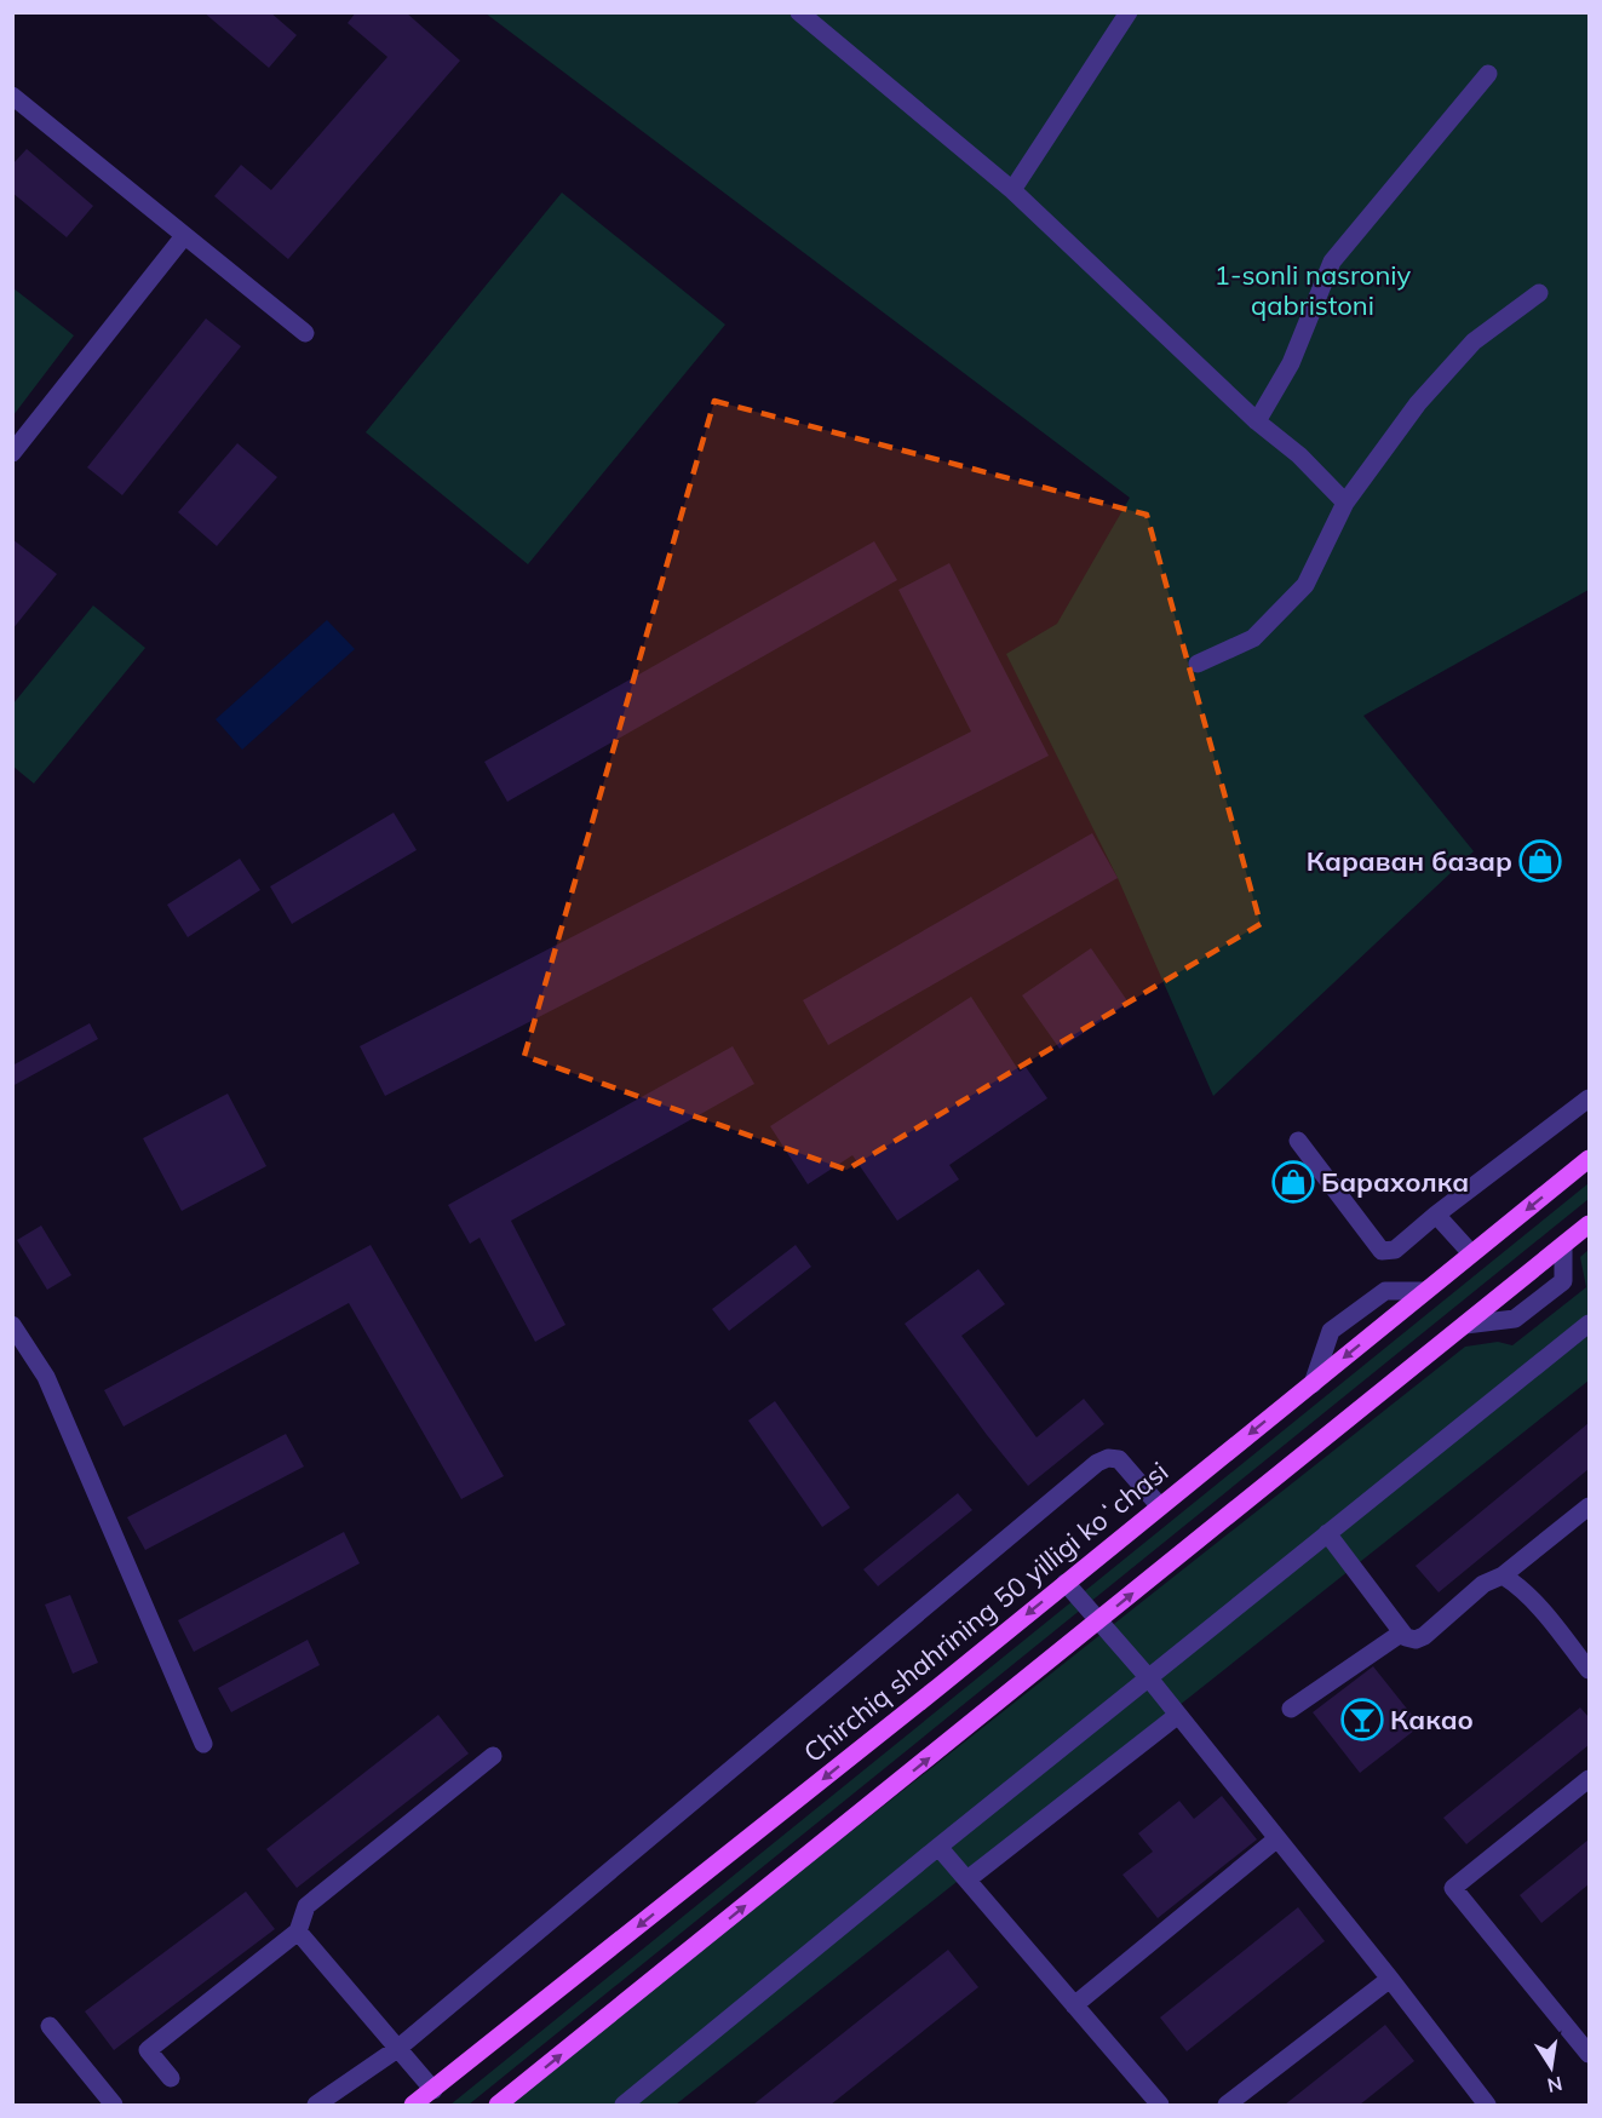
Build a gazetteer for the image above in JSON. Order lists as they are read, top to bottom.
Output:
{
  "streets": {
    "main road": ["Chirchiq shahrining 50 yilligi koʻchasi"]
  },
  "parks": ["1-sonli nasroniy qabristoni"],
  "places": {
    "shop": ["Караван базар", "Барахолка"],
    "bar": ["Какао"]
  },
  "north": "bottom"
}
